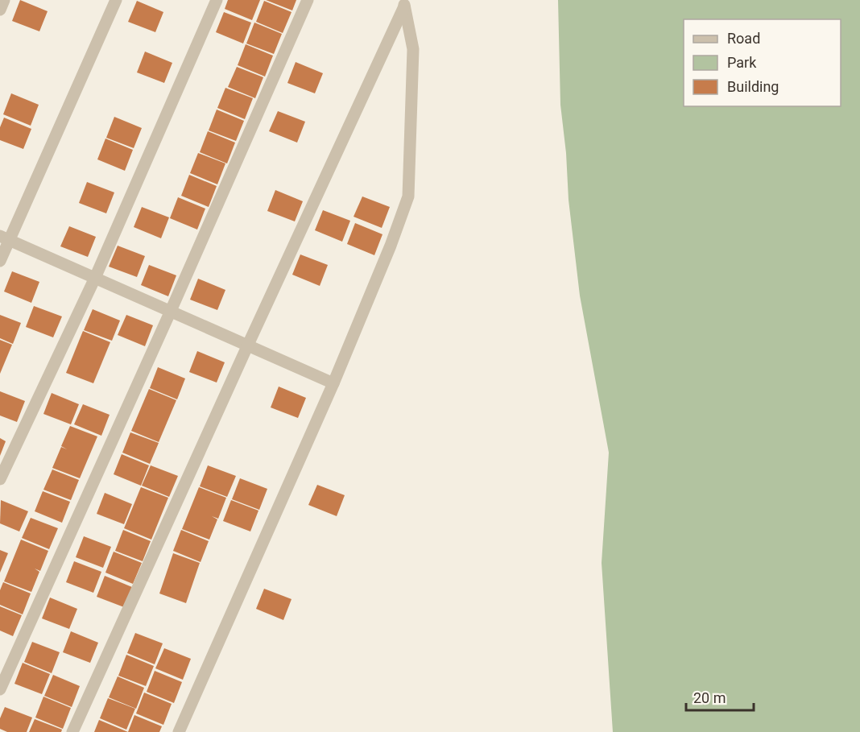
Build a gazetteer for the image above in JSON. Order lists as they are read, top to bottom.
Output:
{
  "legend": ["Road", "Park", "Building"],
  "scale_bar": "20 m"
}
